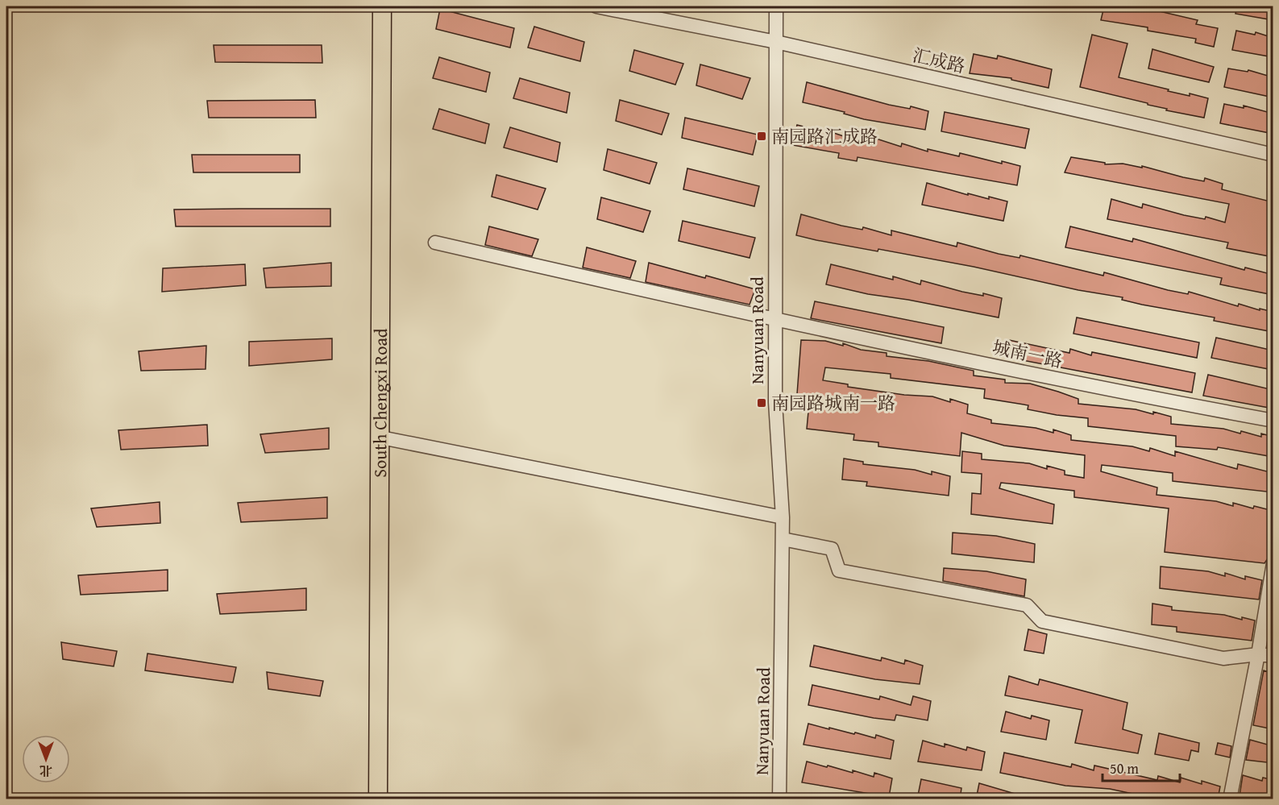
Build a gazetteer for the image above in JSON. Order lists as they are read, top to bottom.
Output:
{
  "streets": {
    "main road": ["South Chengxi Road"],
    "street": ["汇成路", "Nanyuan Road", "城南一路"]
  },
  "crossings": [
    ["汇成路", "Nanyuan Road"],
    ["Nanyuan Road", "城南一路"]
  ],
  "places": {
    "transit": ["南园路汇成路", "南园路城南一路"]
  },
  "scale_bar": "50 m",
  "north": "bottom"
}
